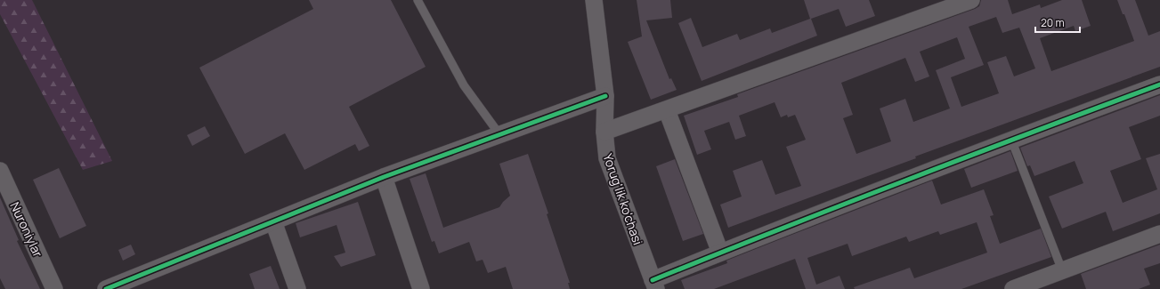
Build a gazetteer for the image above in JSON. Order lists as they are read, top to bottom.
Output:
{
  "streets": {
    "street": ["Yorug'lik ko'chasi", "Nuroniylar"]
  },
  "scale_bar": "20 m"
}
